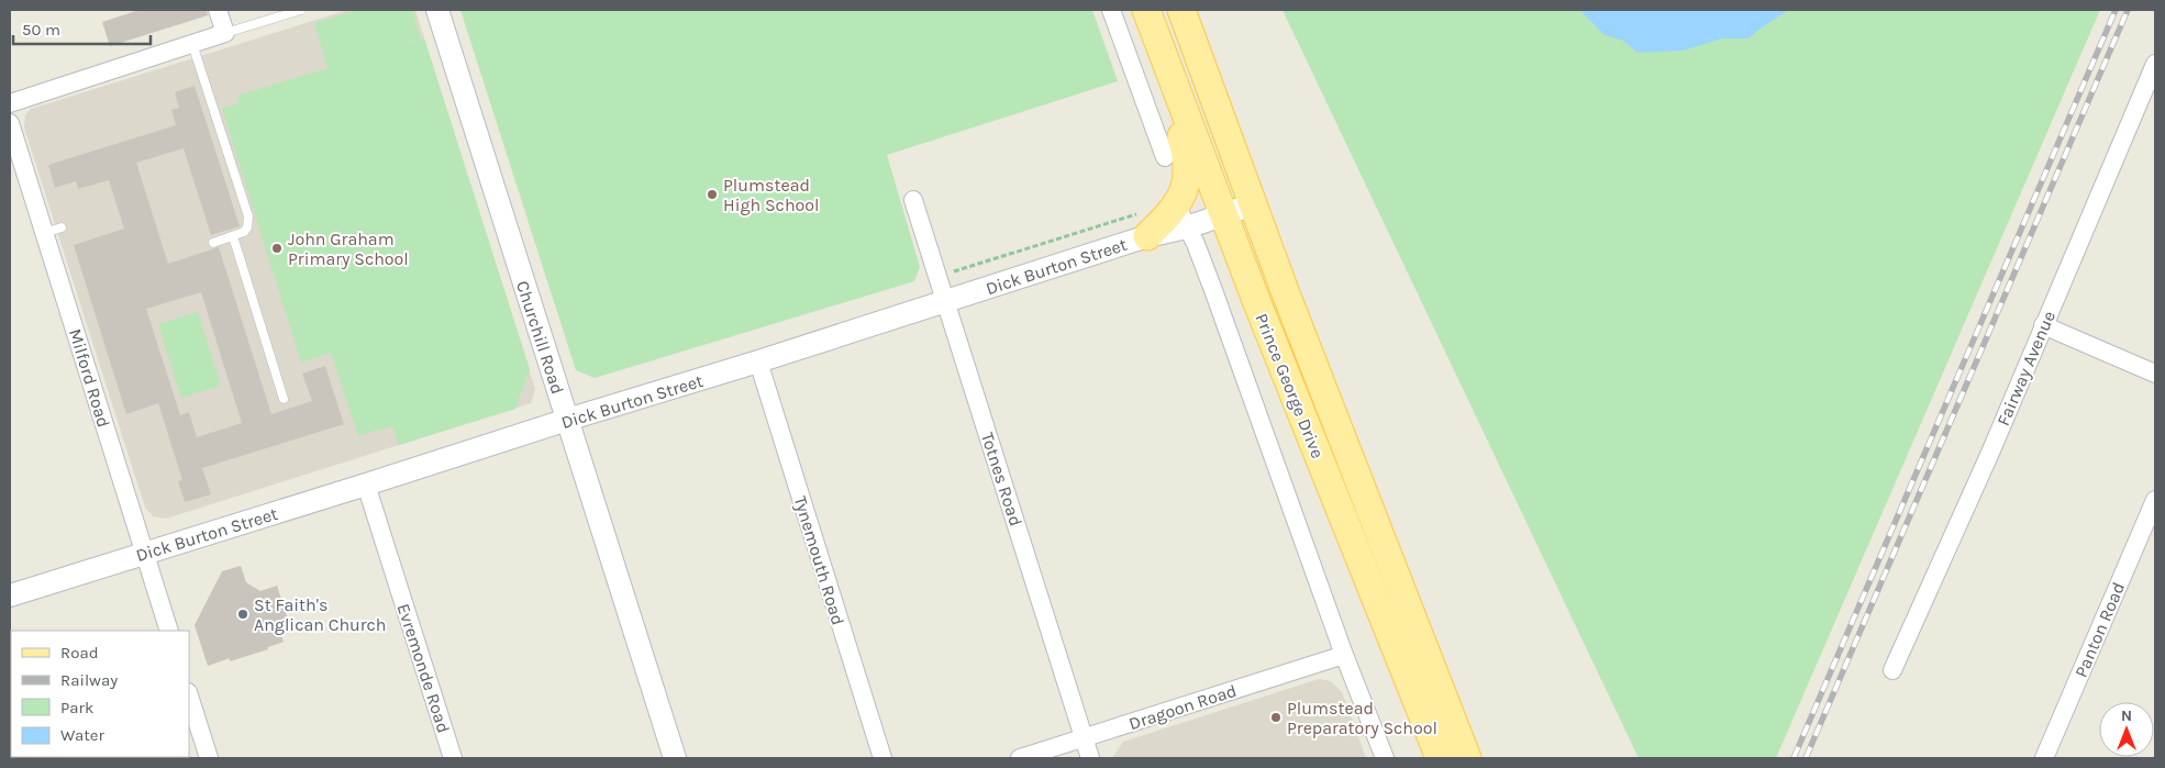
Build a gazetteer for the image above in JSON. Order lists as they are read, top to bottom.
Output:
{
  "streets": {
    "main road": ["Prince George Drive"],
    "street": [
      "Dick Burton Street",
      "Churchill Road",
      "Fairway Avenue",
      "Milford Road",
      "Totnes Road",
      "Tynemouth Road",
      "Panton Road",
      "Evremonde Road",
      "Dragoon Road"
    ]
  },
  "crossings": [
    ["Dick Burton Street", "Churchill Road"],
    ["Dick Burton Street", "Milford Road"],
    ["Dick Burton Street", "Totnes Road"],
    ["Dick Burton Street", "Tynemouth Road"],
    ["Dick Burton Street", "Evremonde Road"],
    ["Prince George Drive", "Dragoon Road"],
    ["Totnes Road", "Dragoon Road"]
  ],
  "places": [
    "Plumstead High School",
    "John Graham Primary School",
    "St Faith's Anglican Church",
    "Plumstead Preparatory School"
  ],
  "legend": [
    "Road",
    "Railway",
    "Park",
    "Water"
  ],
  "scale_bar": "50 m",
  "north": "top"
}
